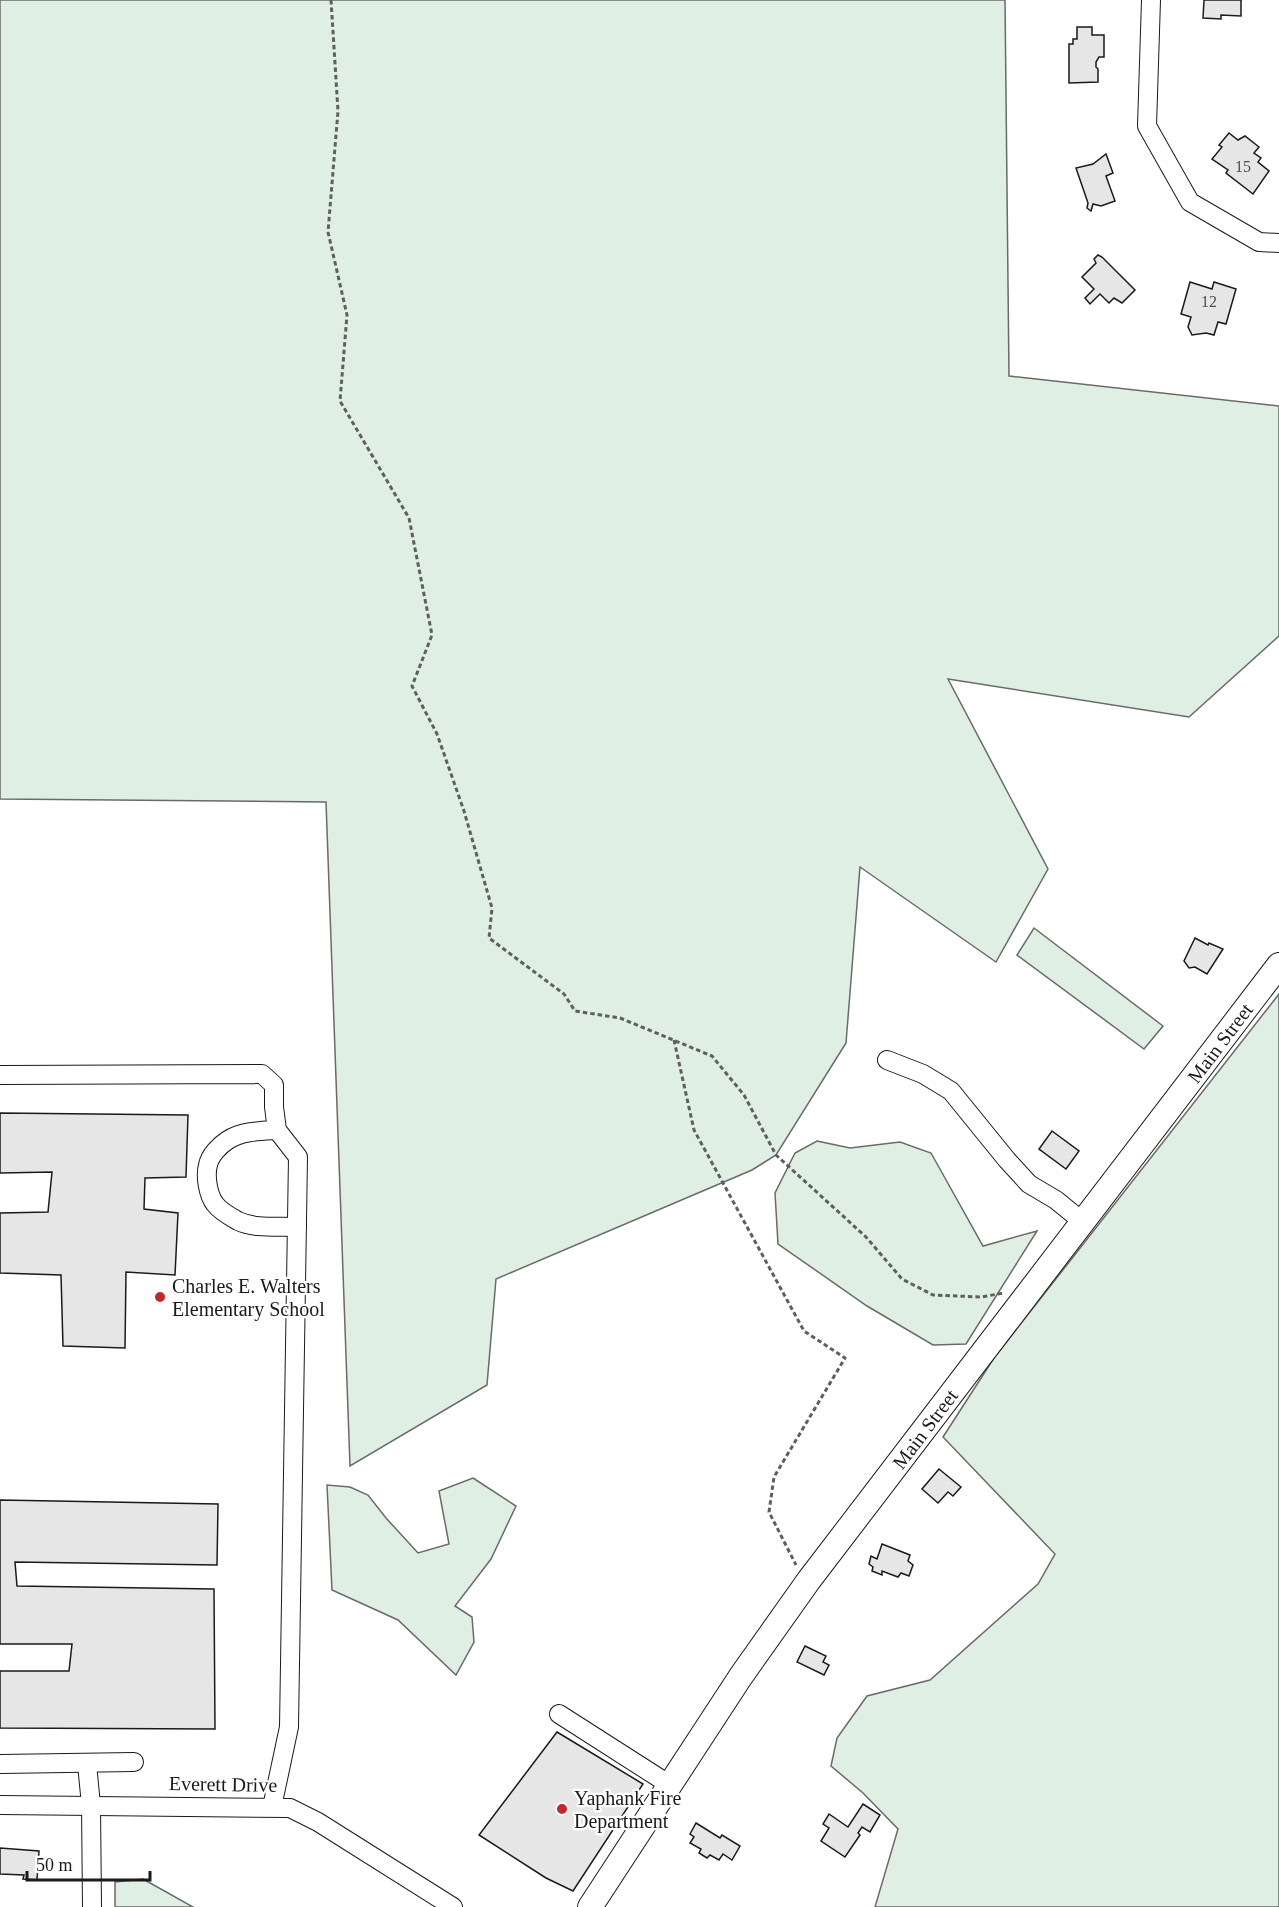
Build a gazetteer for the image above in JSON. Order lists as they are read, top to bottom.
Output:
{
  "streets": {
    "main road": ["Main Street"],
    "street": ["Everett Drive"]
  },
  "places": ["Charles E. Walters Elementary School", "Yaphank Fire Department"],
  "house_numbers": ["15", "12"],
  "scale_bar": "50 m"
}
